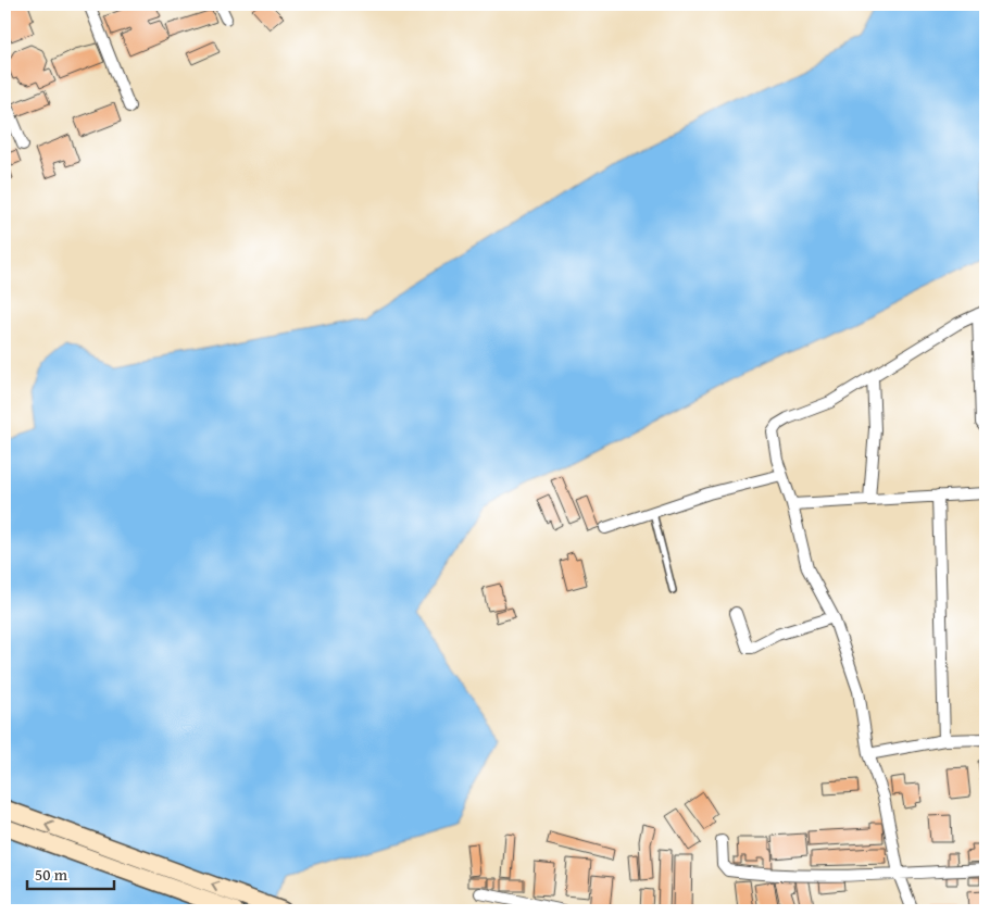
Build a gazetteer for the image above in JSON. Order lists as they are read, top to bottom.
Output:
{
  "scale_bar": "50 m"
}
